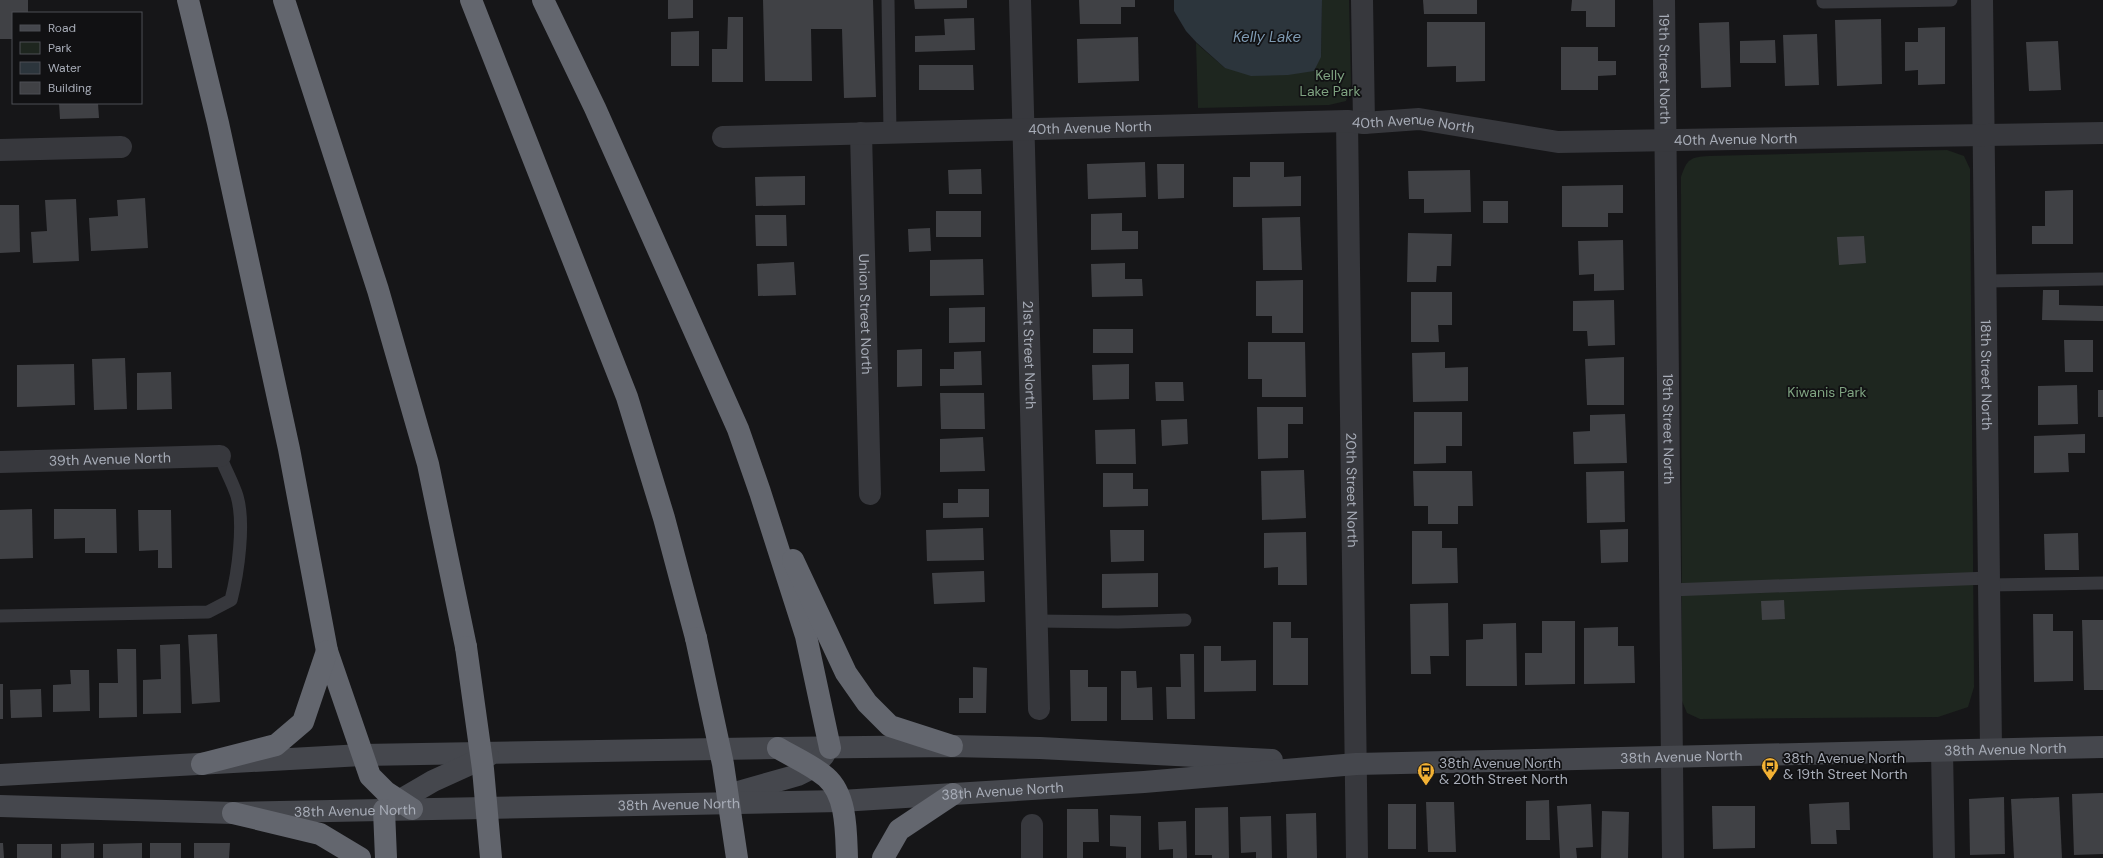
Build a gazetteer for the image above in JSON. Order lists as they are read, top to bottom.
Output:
{
  "streets": {
    "main road": ["38th Avenue North"],
    "street": [
      "19th Street North",
      "40th Avenue North",
      "Union Street North",
      "21st Street North",
      "18th Street North",
      "39th Avenue North",
      "20th Street North"
    ]
  },
  "crossings": [
    ["19th Street North", "40th Avenue North"],
    ["19th Street North", "38th Avenue North"],
    ["40th Avenue North", "Union Street North"],
    ["40th Avenue North", "21st Street North"],
    ["40th Avenue North", "18th Street North"],
    ["40th Avenue North", "20th Street North"],
    ["18th Street North", "38th Avenue North"],
    ["20th Street North", "38th Avenue North"]
  ],
  "water": ["Kelly Lake"],
  "parks": ["Kelly Lake Park", "Kiwanis Park"],
  "places": {
    "bus stop": ["38th Avenue North & 19th Street North", "38th Avenue North & 20th Street North"]
  },
  "legend": [
    "Road",
    "Park",
    "Water",
    "Building"
  ]
}
